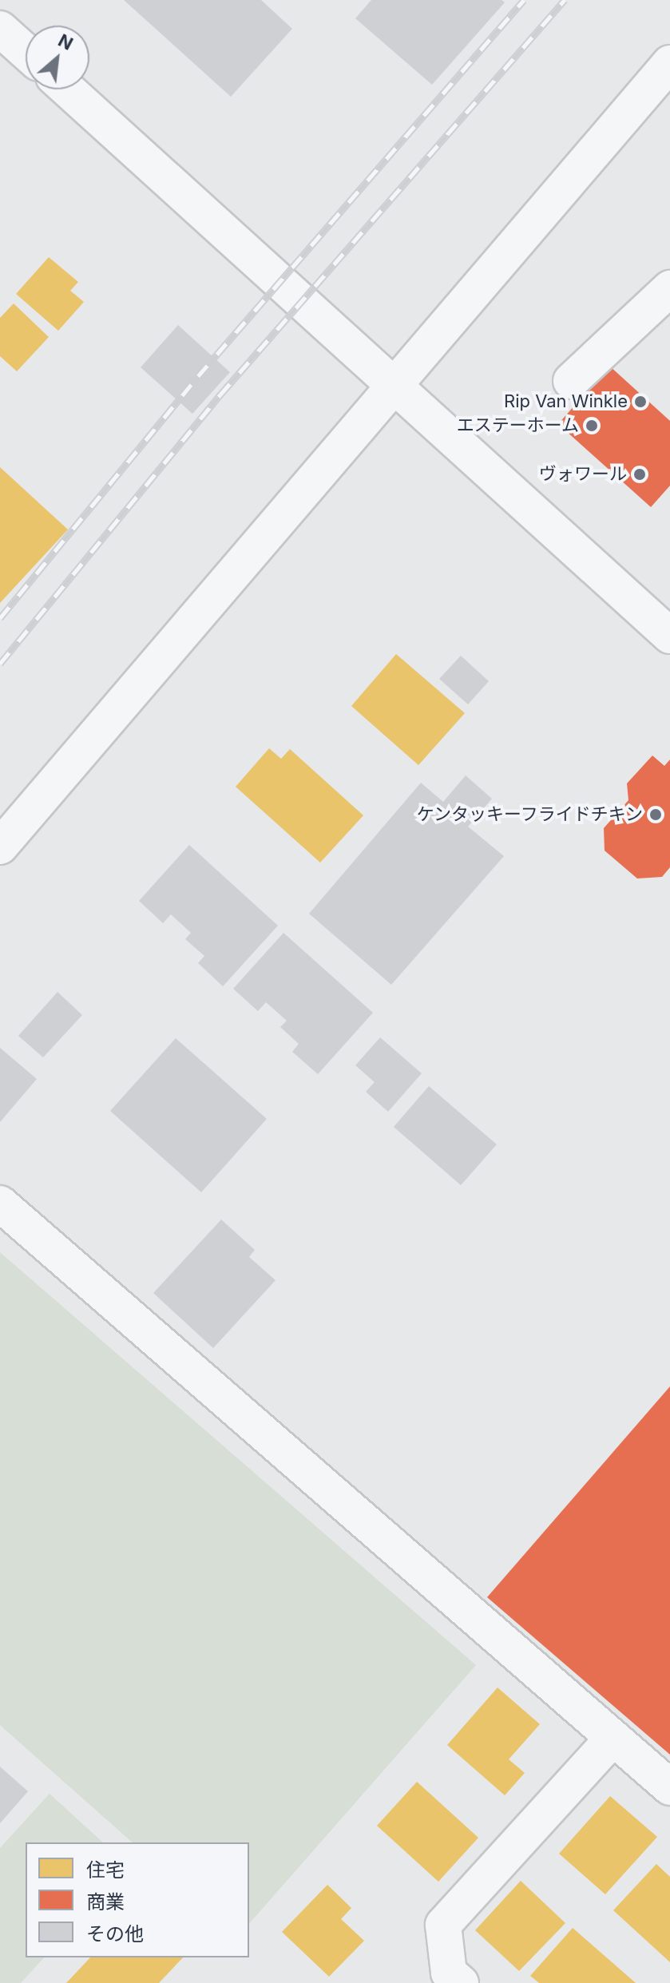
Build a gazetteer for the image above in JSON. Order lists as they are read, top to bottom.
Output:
{
  "places": [
    "Rip Van Winkle",
    "エステーホーム",
    "ヴォワール",
    "ケンタッキーフライドチキン"
  ],
  "legend": ["住宅", "商業", "その他"],
  "north": "top right"
}
